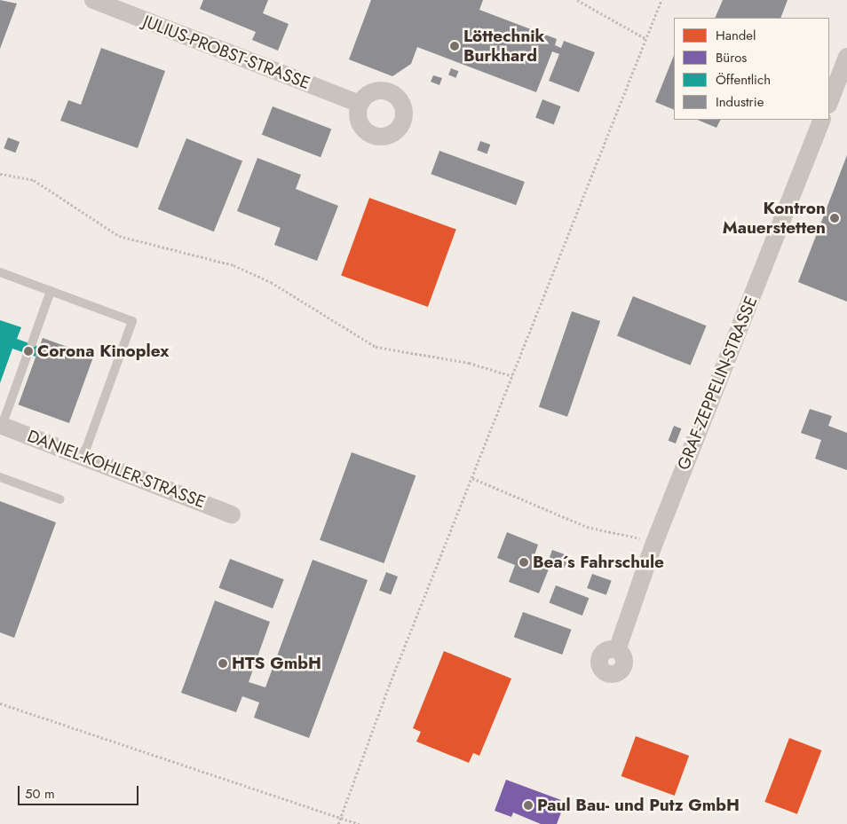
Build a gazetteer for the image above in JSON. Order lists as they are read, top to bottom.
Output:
{
  "streets": {
    "street": ["JULIUS-PROBST-STRASSE", "GRAF-ZEPPELIN-STRASSE", "DANIEL-KOHLER-STRASSE"]
  },
  "places": [
    "Löttechnik Burkhard",
    "Kontron Mauerstetten",
    "Corona Kinoplex",
    "Bea´s Fahrschule",
    "HTS GmbH",
    "Paul Bau- und Putz GmbH"
  ],
  "legend": [
    "Handel",
    "Büros",
    "Öffentlich",
    "Industrie"
  ],
  "scale_bar": "50 m"
}
